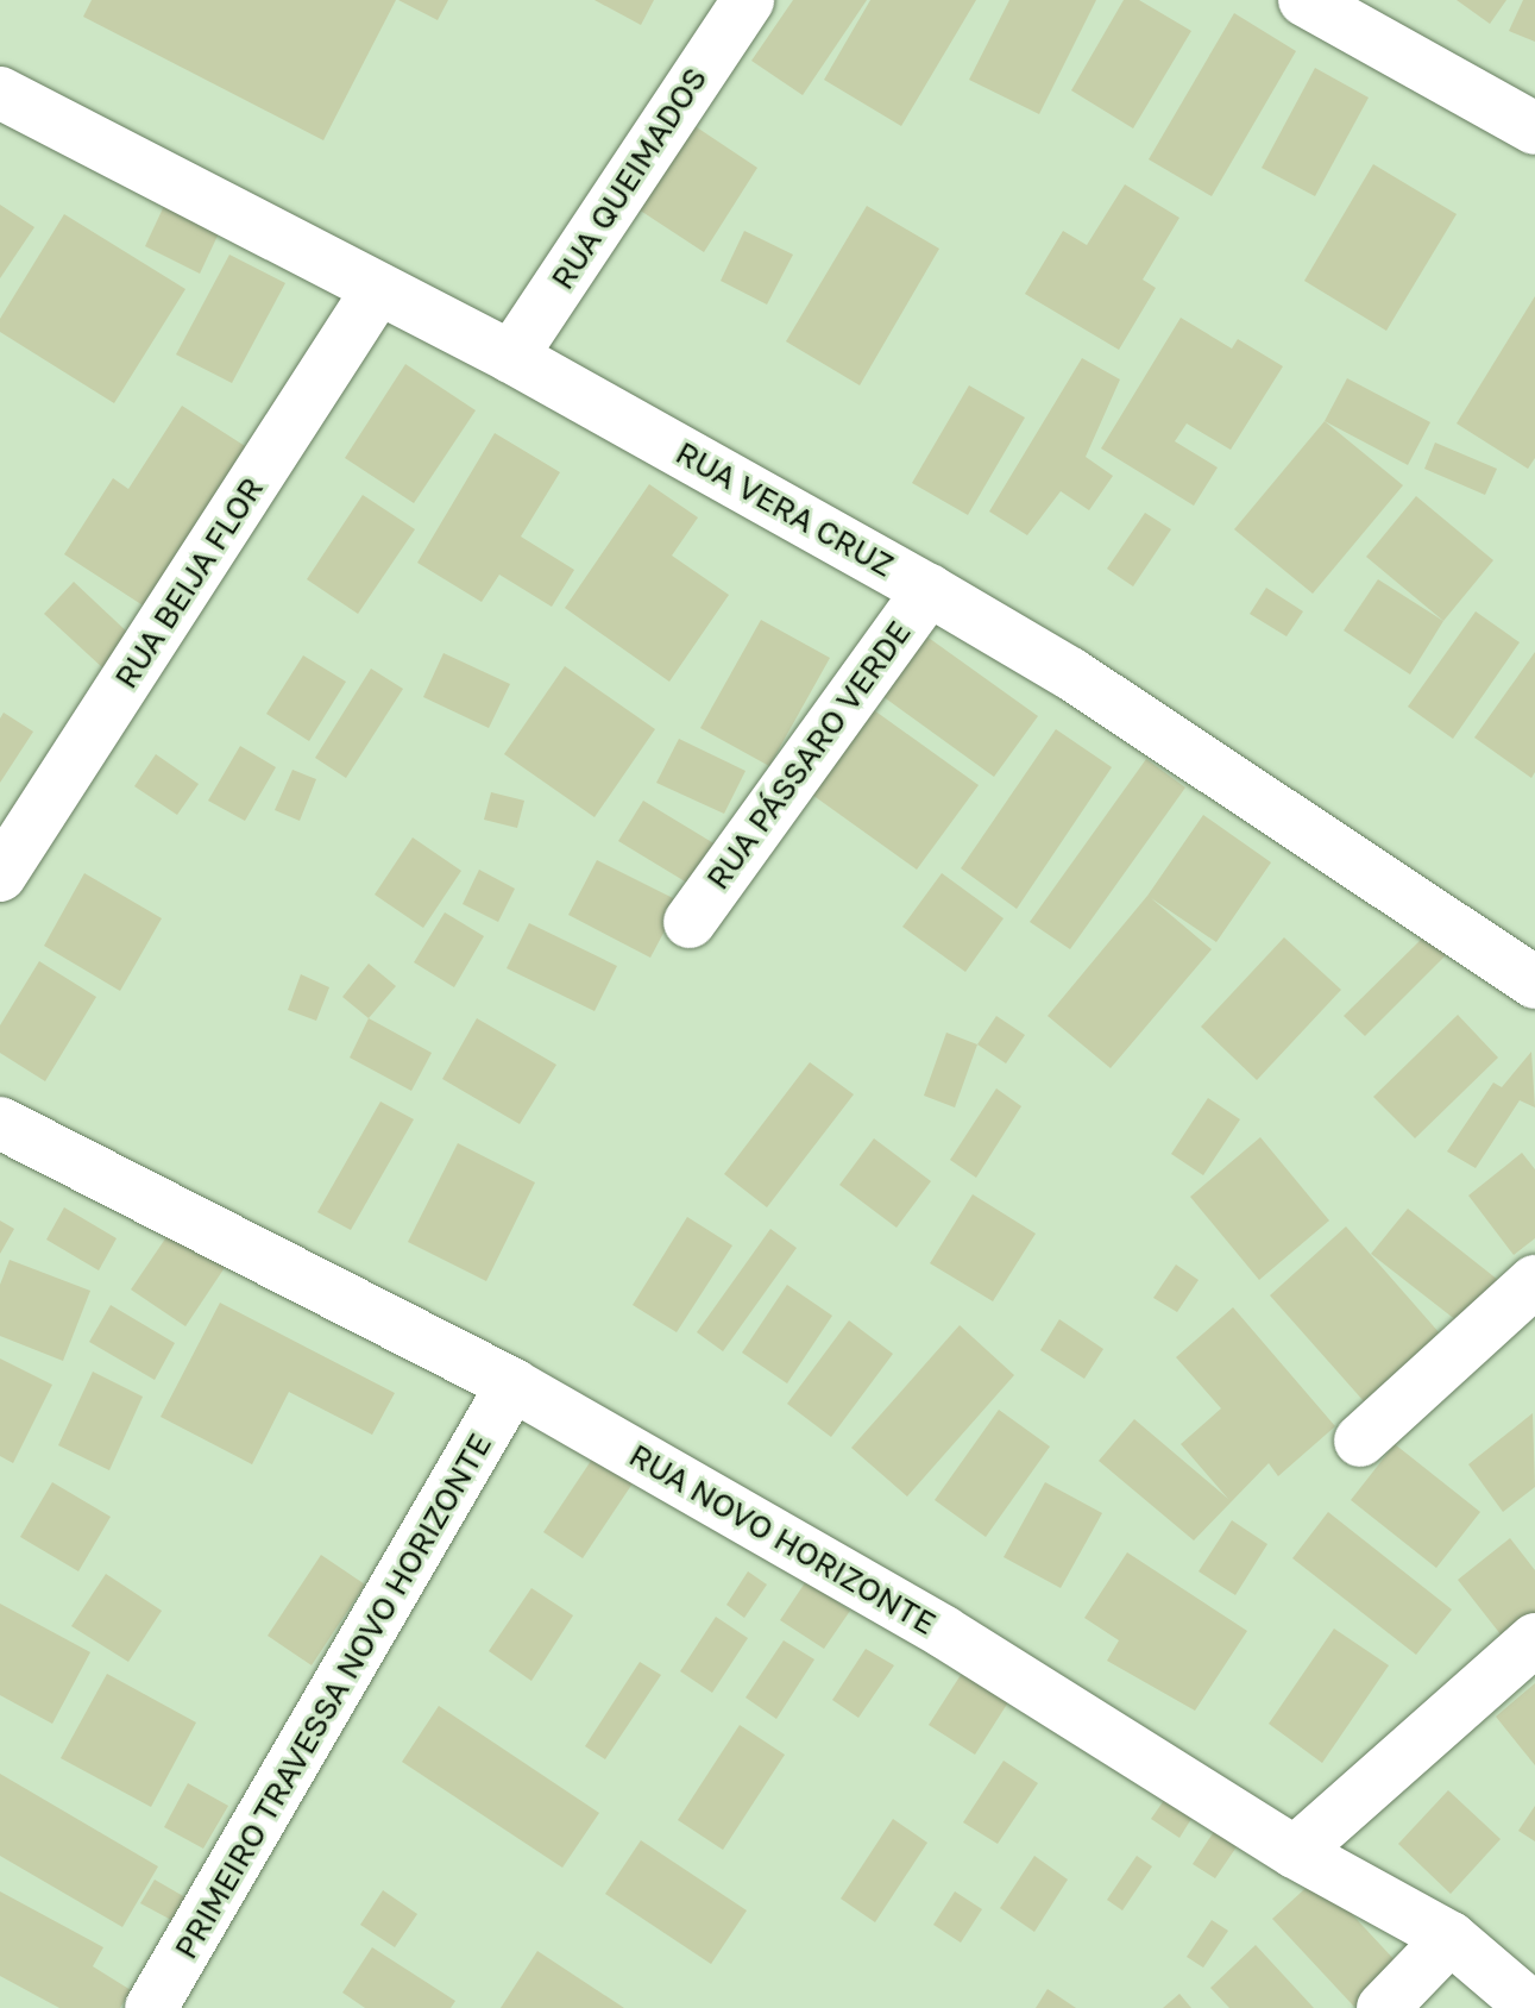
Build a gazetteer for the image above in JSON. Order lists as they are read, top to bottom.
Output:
{
  "streets": {
    "street": [
      "RUA QUEIMADOS",
      "RUA VERA CRUZ",
      "RUA BEIJA FLOR",
      "RUA PÁSSARO VERDE",
      "RUA NOVO HORIZONTE",
      "PRIMEIRO TRAVESSA NOVO HORIZONTE"
    ]
  },
  "crossings": [
    ["RUA QUEIMADOS", "RUA VERA CRUZ"],
    ["RUA VERA CRUZ", "RUA BEIJA FLOR"],
    ["RUA VERA CRUZ", "RUA PÁSSARO VERDE"],
    ["RUA NOVO HORIZONTE", "PRIMEIRO TRAVESSA NOVO HORIZONTE"]
  ]
}
